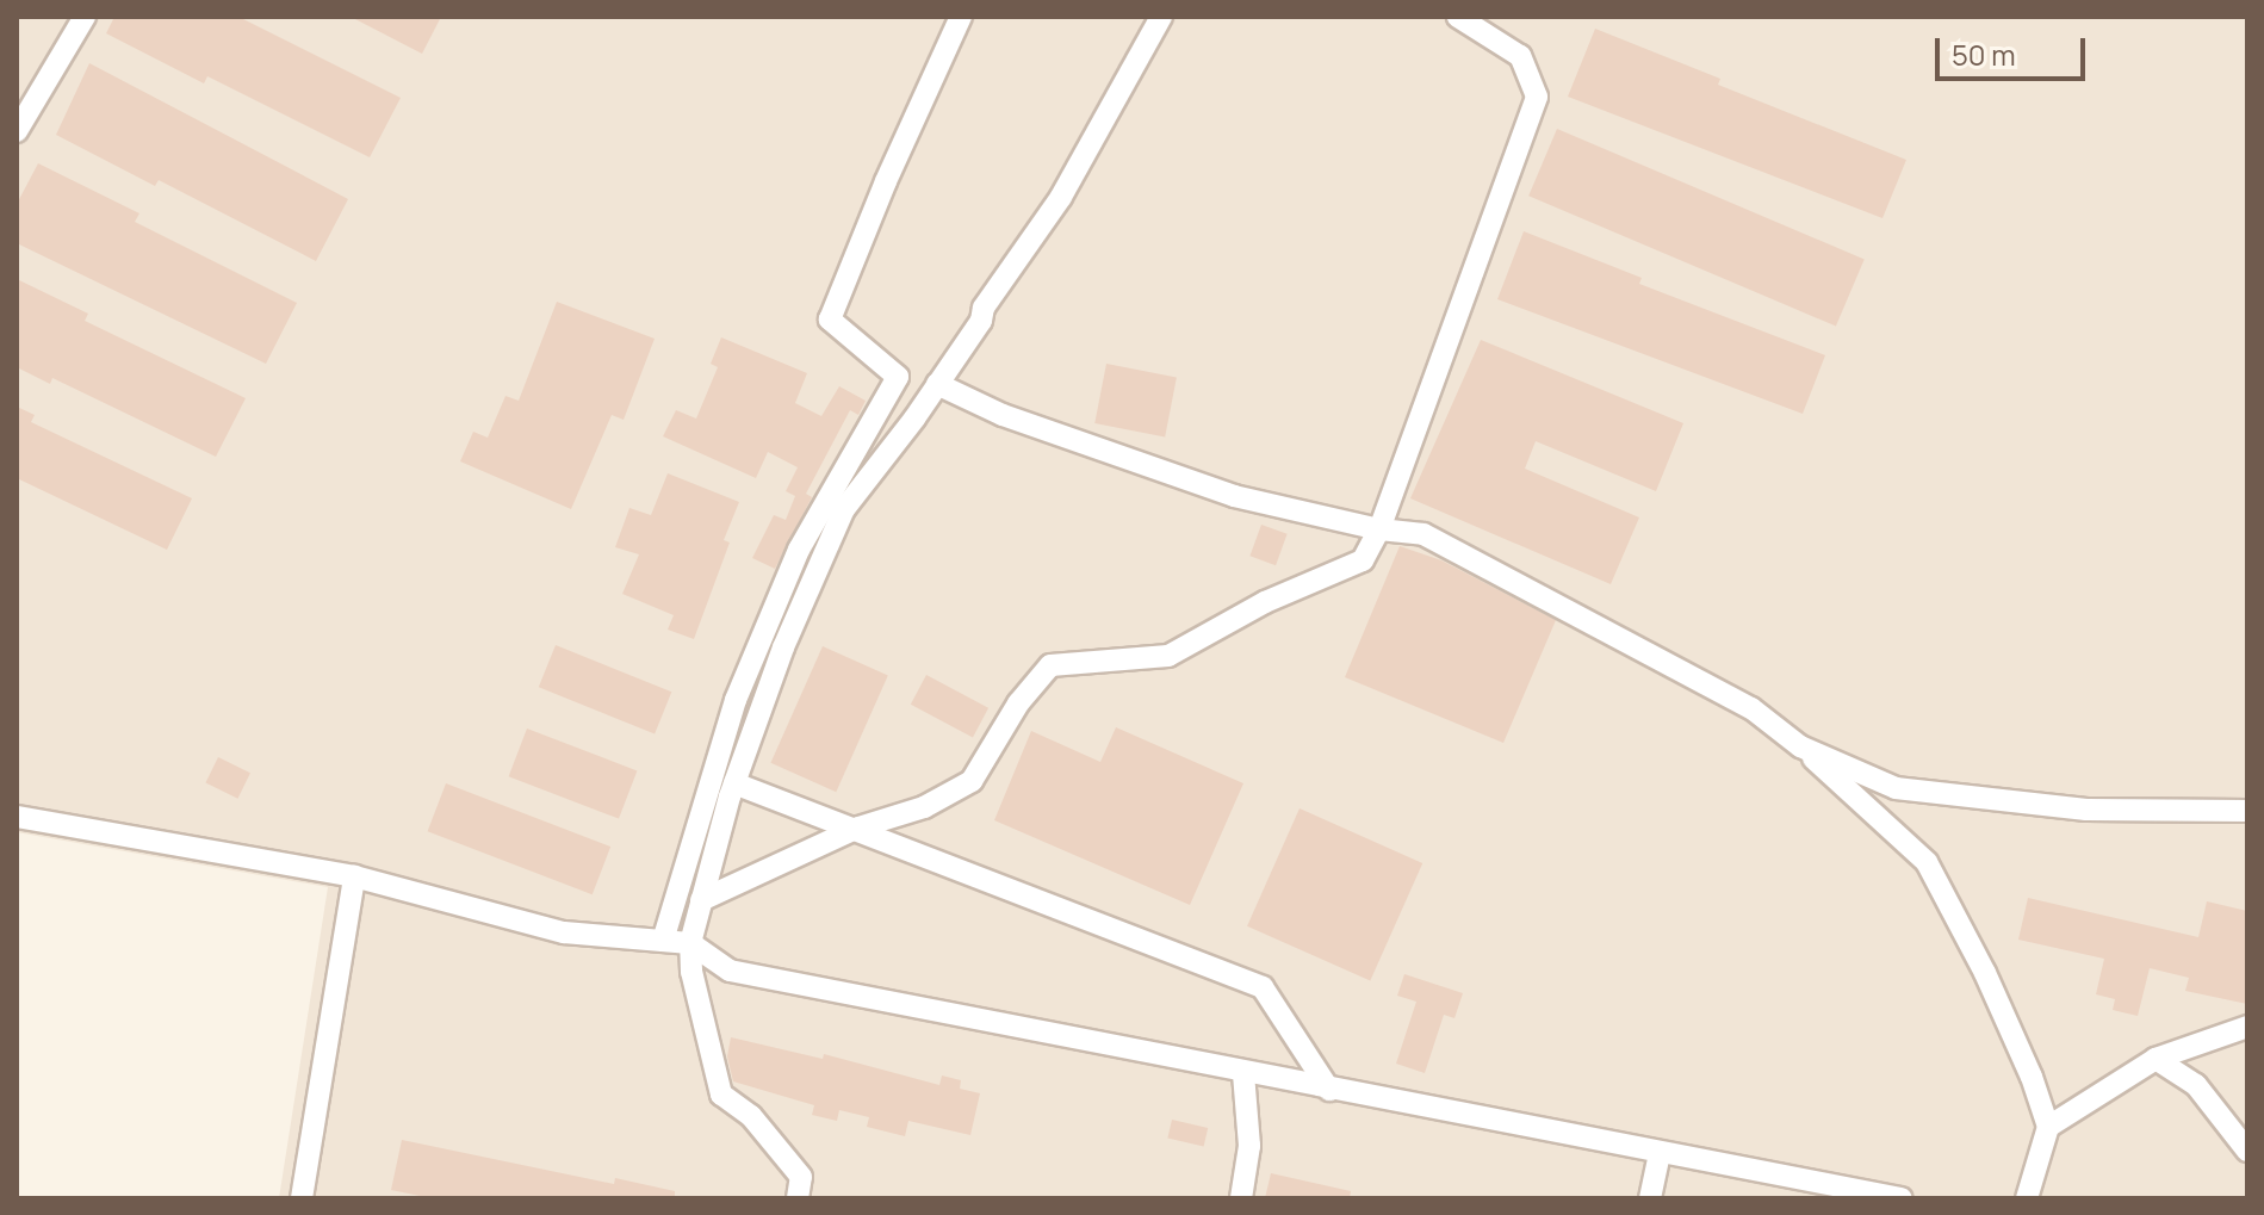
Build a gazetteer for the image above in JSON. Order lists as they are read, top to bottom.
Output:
{
  "scale_bar": "50 m"
}
